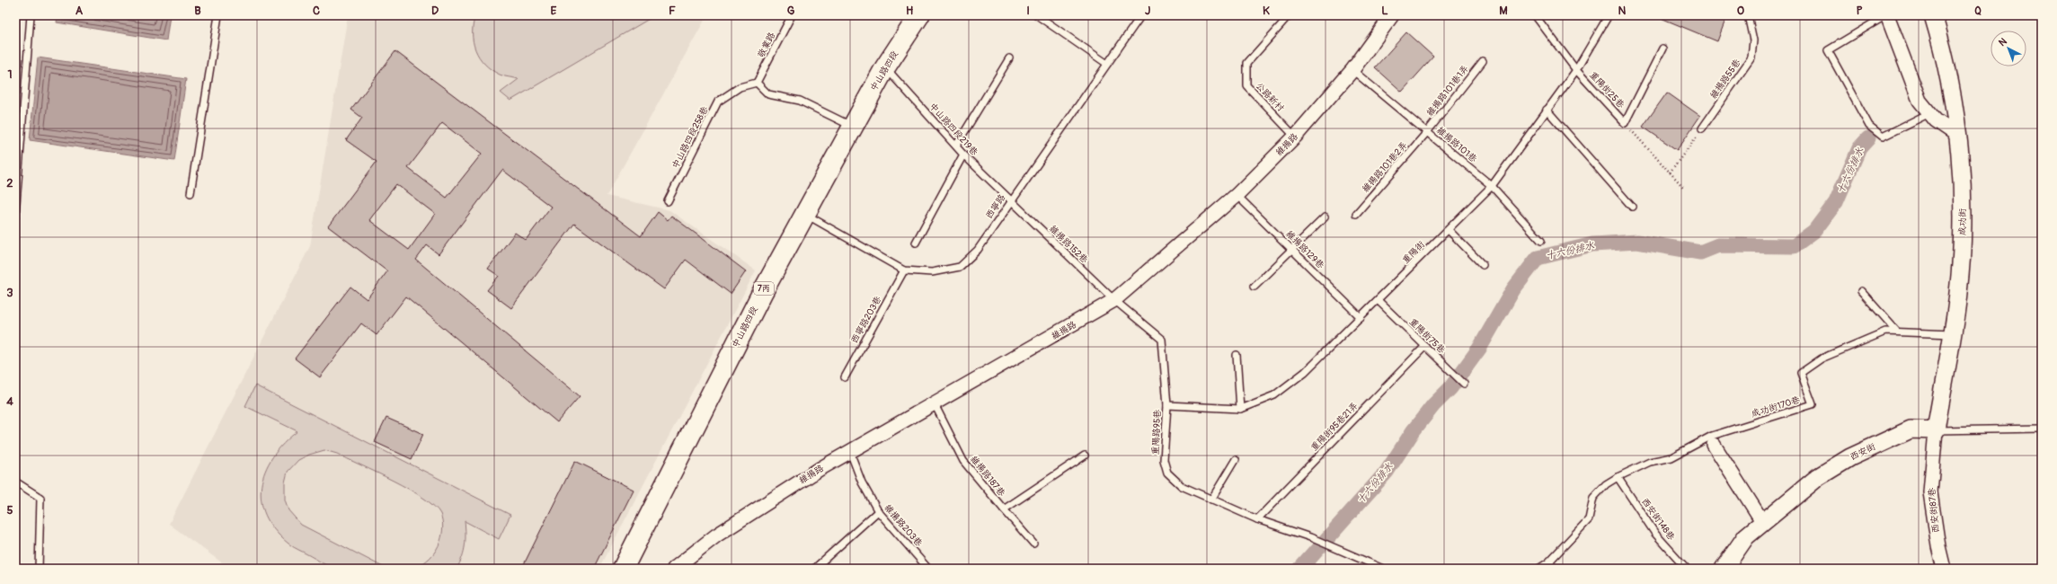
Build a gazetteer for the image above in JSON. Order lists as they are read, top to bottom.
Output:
{
  "streets": {
    "main road": ["中山路四段", "7丙"],
    "street": [
      "維揚路",
      "成功街",
      "西安街",
      "西安街87巷"
    ],
    "lane": [
      "敬業路",
      "維揚路55巷",
      "重陽街25巷",
      "維揚路101巷1弄",
      "公路新村",
      "中山路四段219巷",
      "中山路四段258巷",
      "維揚路101巷",
      "維揚路101巷2弄",
      "西寧路",
      "維揚路152巷",
      "維揚路129巷",
      "重陽街",
      "西寧路203巷",
      "重陽街75巷",
      "成功街170巷",
      "重陽街95巷21弄",
      "重陽路95巷",
      "維揚路187巷",
      "西安街148巷",
      "維揚路203巷"
    ]
  },
  "crossings": [
    ["敬業路", "中山路四段258巷"],
    ["中山路四段", "中山路四段219巷"],
    ["中山路四段", "西寧路"],
    ["重陽街25巷", "重陽街"],
    ["維揚路101巷1弄", "維揚路101巷"],
    ["維揚路101巷1弄", "維揚路101巷2弄"],
    ["公路新村", "維揚路"],
    ["中山路四段219巷", "西寧路"],
    ["中山路四段219巷", "維揚路152巷"],
    ["維揚路", "維揚路101巷"],
    ["維揚路", "維揚路152巷"],
    ["維揚路", "維揚路129巷"],
    ["維揚路", "重陽路95巷"],
    ["維揚路", "維揚路187巷"],
    ["維揚路", "維揚路203巷"],
    ["維揚路101巷", "維揚路101巷2弄"],
    ["維揚路101巷", "重陽街"],
    ["西寧路", "維揚路152巷"],
    ["西寧路", "西寧路203巷"],
    ["成功街", "成功街170巷"],
    ["成功街", "西安街"],
    ["成功街", "西安街87巷"],
    ["維揚路152巷", "重陽路95巷"],
    ["維揚路129巷", "重陽街"],
    ["重陽街", "重陽街75巷"],
    ["重陽街", "重陽路95巷"],
    ["重陽街75巷", "重陽街95巷21弄"],
    ["成功街170巷", "西安街148巷"],
    ["重陽街95巷21弄", "重陽路95巷"],
    ["西安街", "西安街87巷"]
  ],
  "water": ["十六份排水"],
  "north": "top left",
  "grid": {
    "columns": [
      "A",
      "B",
      "C",
      "D",
      "E",
      "F",
      "G",
      "H",
      "I",
      "J",
      "K",
      "L",
      "M",
      "N",
      "O",
      "P",
      "Q"
    ],
    "rows": [
      "1",
      "2",
      "3",
      "4",
      "5"
    ]
  }
}
